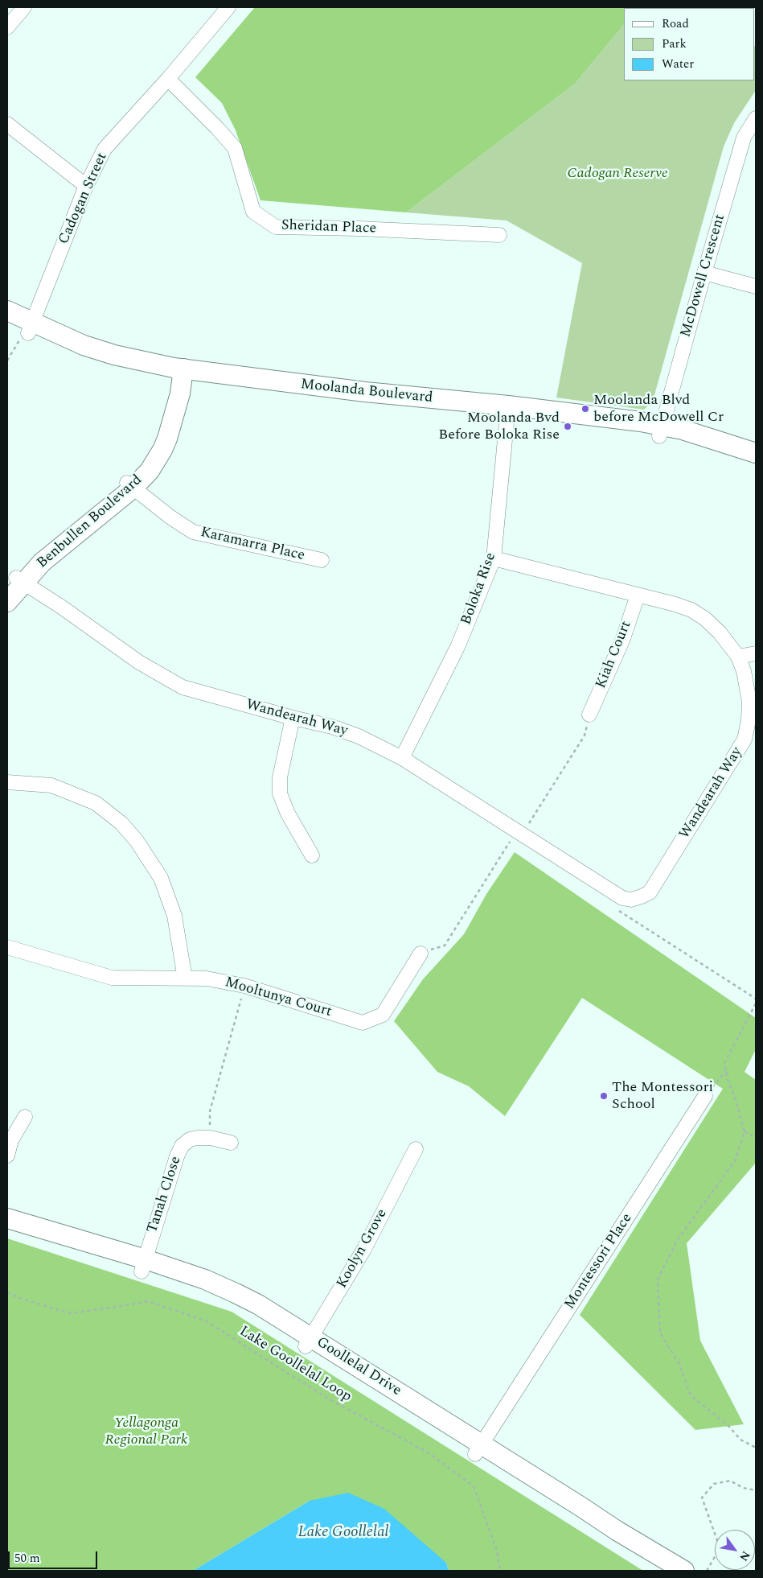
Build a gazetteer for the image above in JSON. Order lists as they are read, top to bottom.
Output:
{
  "streets": {
    "street": [
      "Cadogan Street",
      "Sheridan Place",
      "McDowell Crescent",
      "Moolanda Boulevard",
      "Benbullen Boulevard",
      "Karamarra Place",
      "Boloka Rise",
      "Kiah Court",
      "Wandearah Way",
      "Mooltunya Court",
      "Tanah Close",
      "Koolyn Grove",
      "Montessori Place",
      "Goollelal Drive"
    ],
    "path": ["Lake Goollelal Loop"]
  },
  "crossings": [
    ["Cadogan Street", "Sheridan Place"],
    ["Cadogan Street", "Moolanda Boulevard"],
    ["McDowell Crescent", "Moolanda Boulevard"],
    ["Moolanda Boulevard", "Benbullen Boulevard"],
    ["Moolanda Boulevard", "Boloka Rise"],
    ["Benbullen Boulevard", "Karamarra Place"],
    ["Benbullen Boulevard", "Wandearah Way"],
    ["Boloka Rise", "Wandearah Way"],
    ["Kiah Court", "Wandearah Way"],
    ["Tanah Close", "Goollelal Drive"],
    ["Koolyn Grove", "Goollelal Drive"],
    ["Montessori Place", "Goollelal Drive"]
  ],
  "water": ["Lake Goollelal"],
  "parks": ["Cadogan Reserve", "Yellagonga Regional Park"],
  "places": ["Moolanda Blvd before McDowell Cr", "Moolanda Bvd Before Boloka Rise", "The Montessori School"],
  "legend": ["Road", "Park", "Water"],
  "scale_bar": "50 m",
  "north": "bottom right"
}
